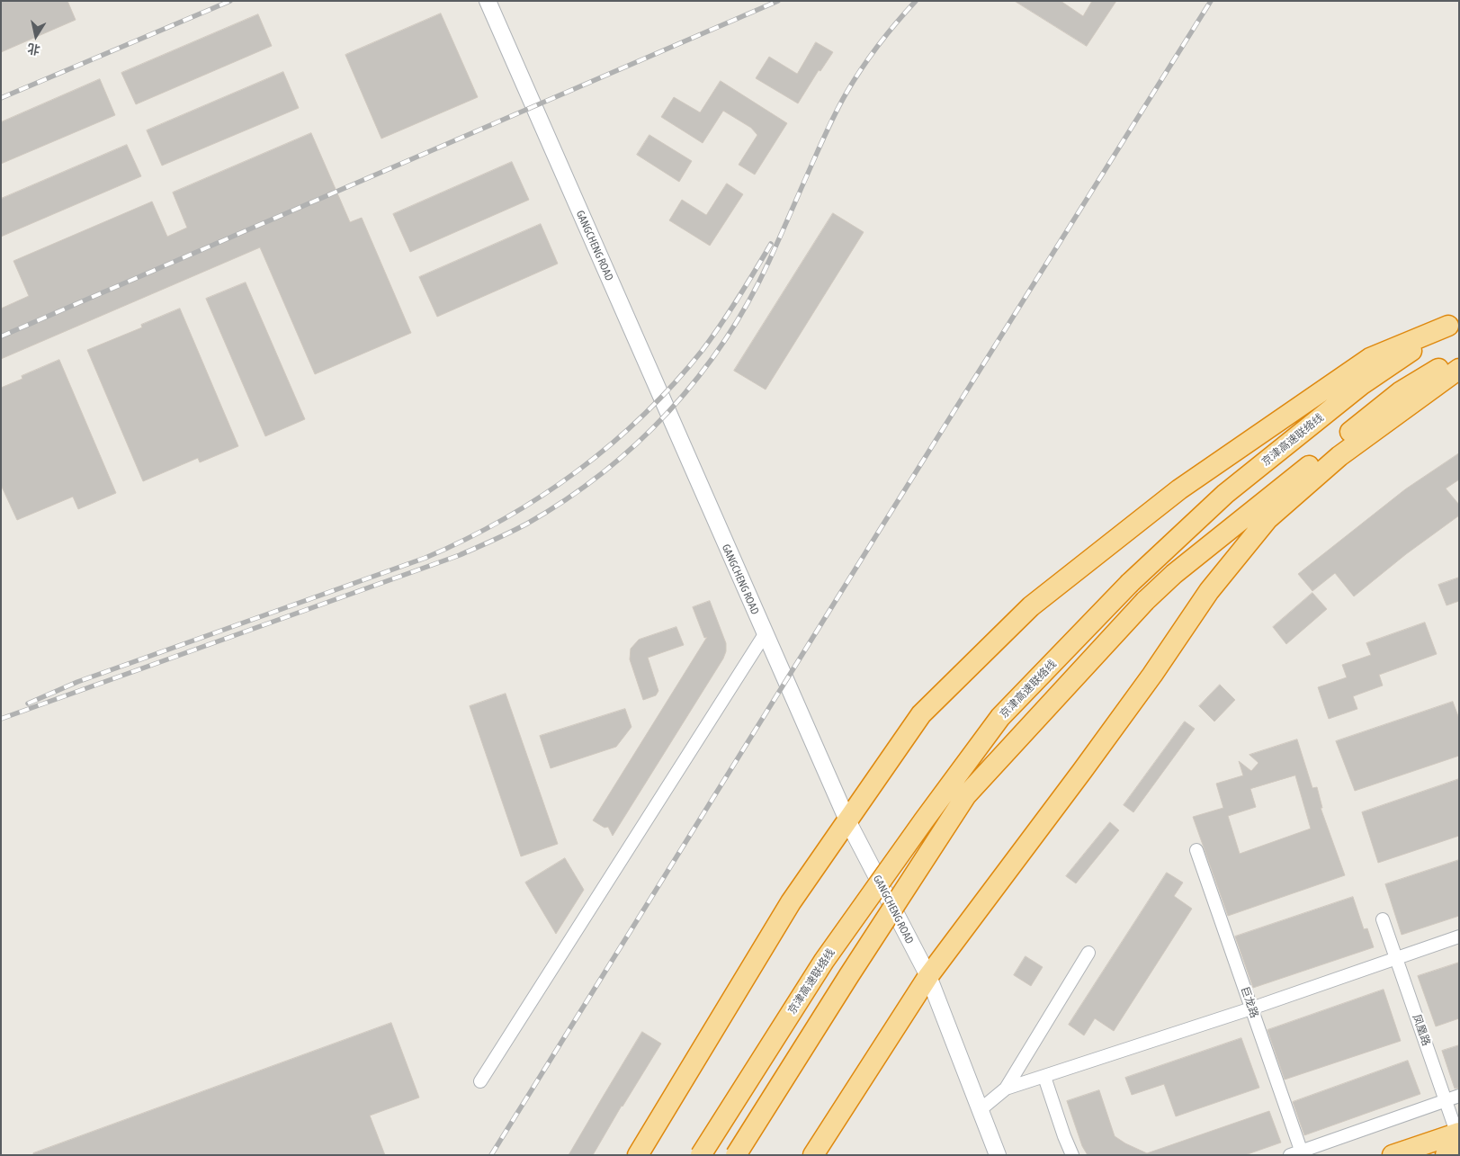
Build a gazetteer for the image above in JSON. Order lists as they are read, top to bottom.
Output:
{
  "streets": {
    "highway": ["京津高速联络线"],
    "street": ["GANGCHENG ROAD", "巨龙路", "凤凰路"]
  },
  "north": "bottom"
}
